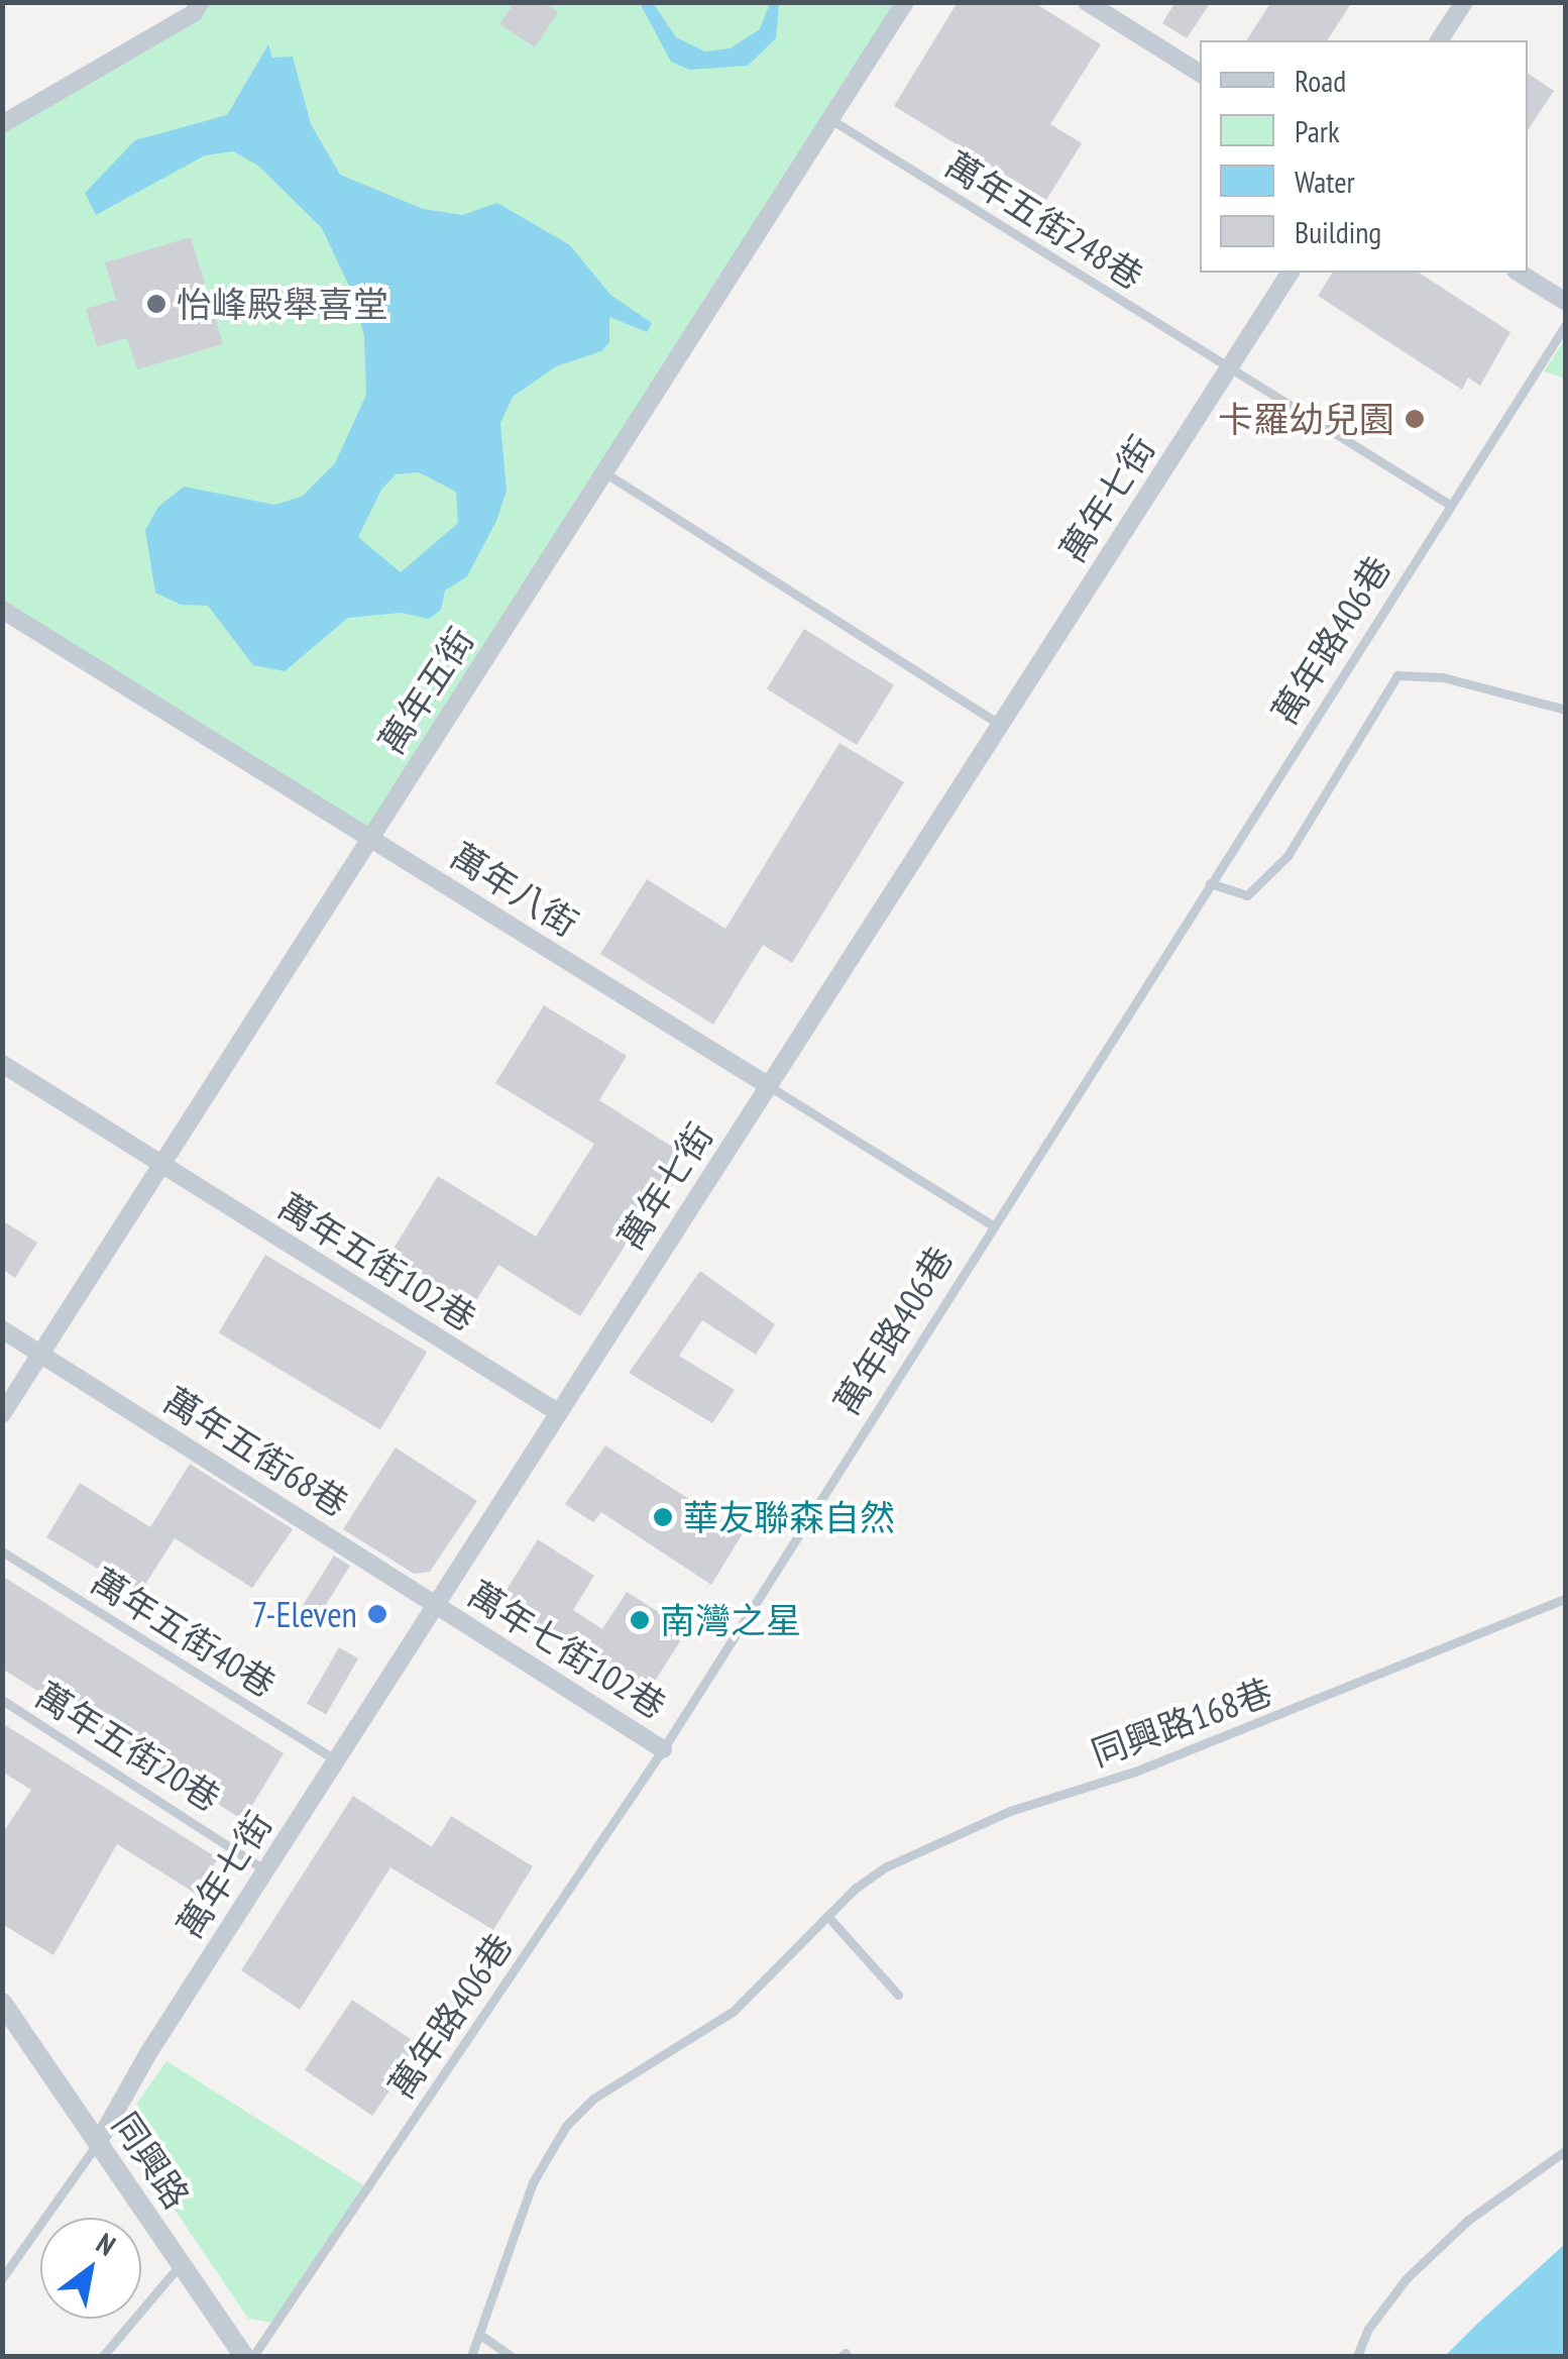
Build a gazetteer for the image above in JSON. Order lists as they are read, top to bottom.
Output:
{
  "streets": {
    "street": [
      "萬年七街",
      "萬年五街",
      "萬年八街",
      "萬年五街102巷",
      "萬年五街68巷",
      "萬年七街102巷",
      "同興路"
    ],
    "lane": [
      "萬年五街248巷",
      "萬年路406巷",
      "萬年五街40巷",
      "同興路168巷",
      "萬年五街20巷"
    ]
  },
  "crossings": [
    ["萬年五街248巷", "萬年七街"],
    ["萬年五街248巷", "萬年五街"],
    ["萬年七街", "萬年八街"],
    ["萬年七街", "萬年五街102巷"],
    ["萬年七街", "萬年五街68巷"],
    ["萬年七街", "萬年五街40巷"],
    ["萬年七街", "萬年七街102巷"],
    ["萬年七街", "萬年五街20巷"],
    ["萬年七街", "同興路"],
    ["萬年路406巷", "萬年八街"],
    ["萬年路406巷", "萬年七街102巷"],
    ["萬年五街", "萬年八街"],
    ["萬年五街", "萬年五街102巷"],
    ["萬年五街", "萬年五街68巷"],
    ["萬年五街68巷", "萬年七街102巷"]
  ],
  "places": [
    "怡峰殿舉喜堂",
    "卡羅幼兒園",
    "華友聯森自然",
    "7-Eleven",
    "南灣之星"
  ],
  "legend": [
    "Road",
    "Park",
    "Water",
    "Building"
  ],
  "north": "top right"
}
